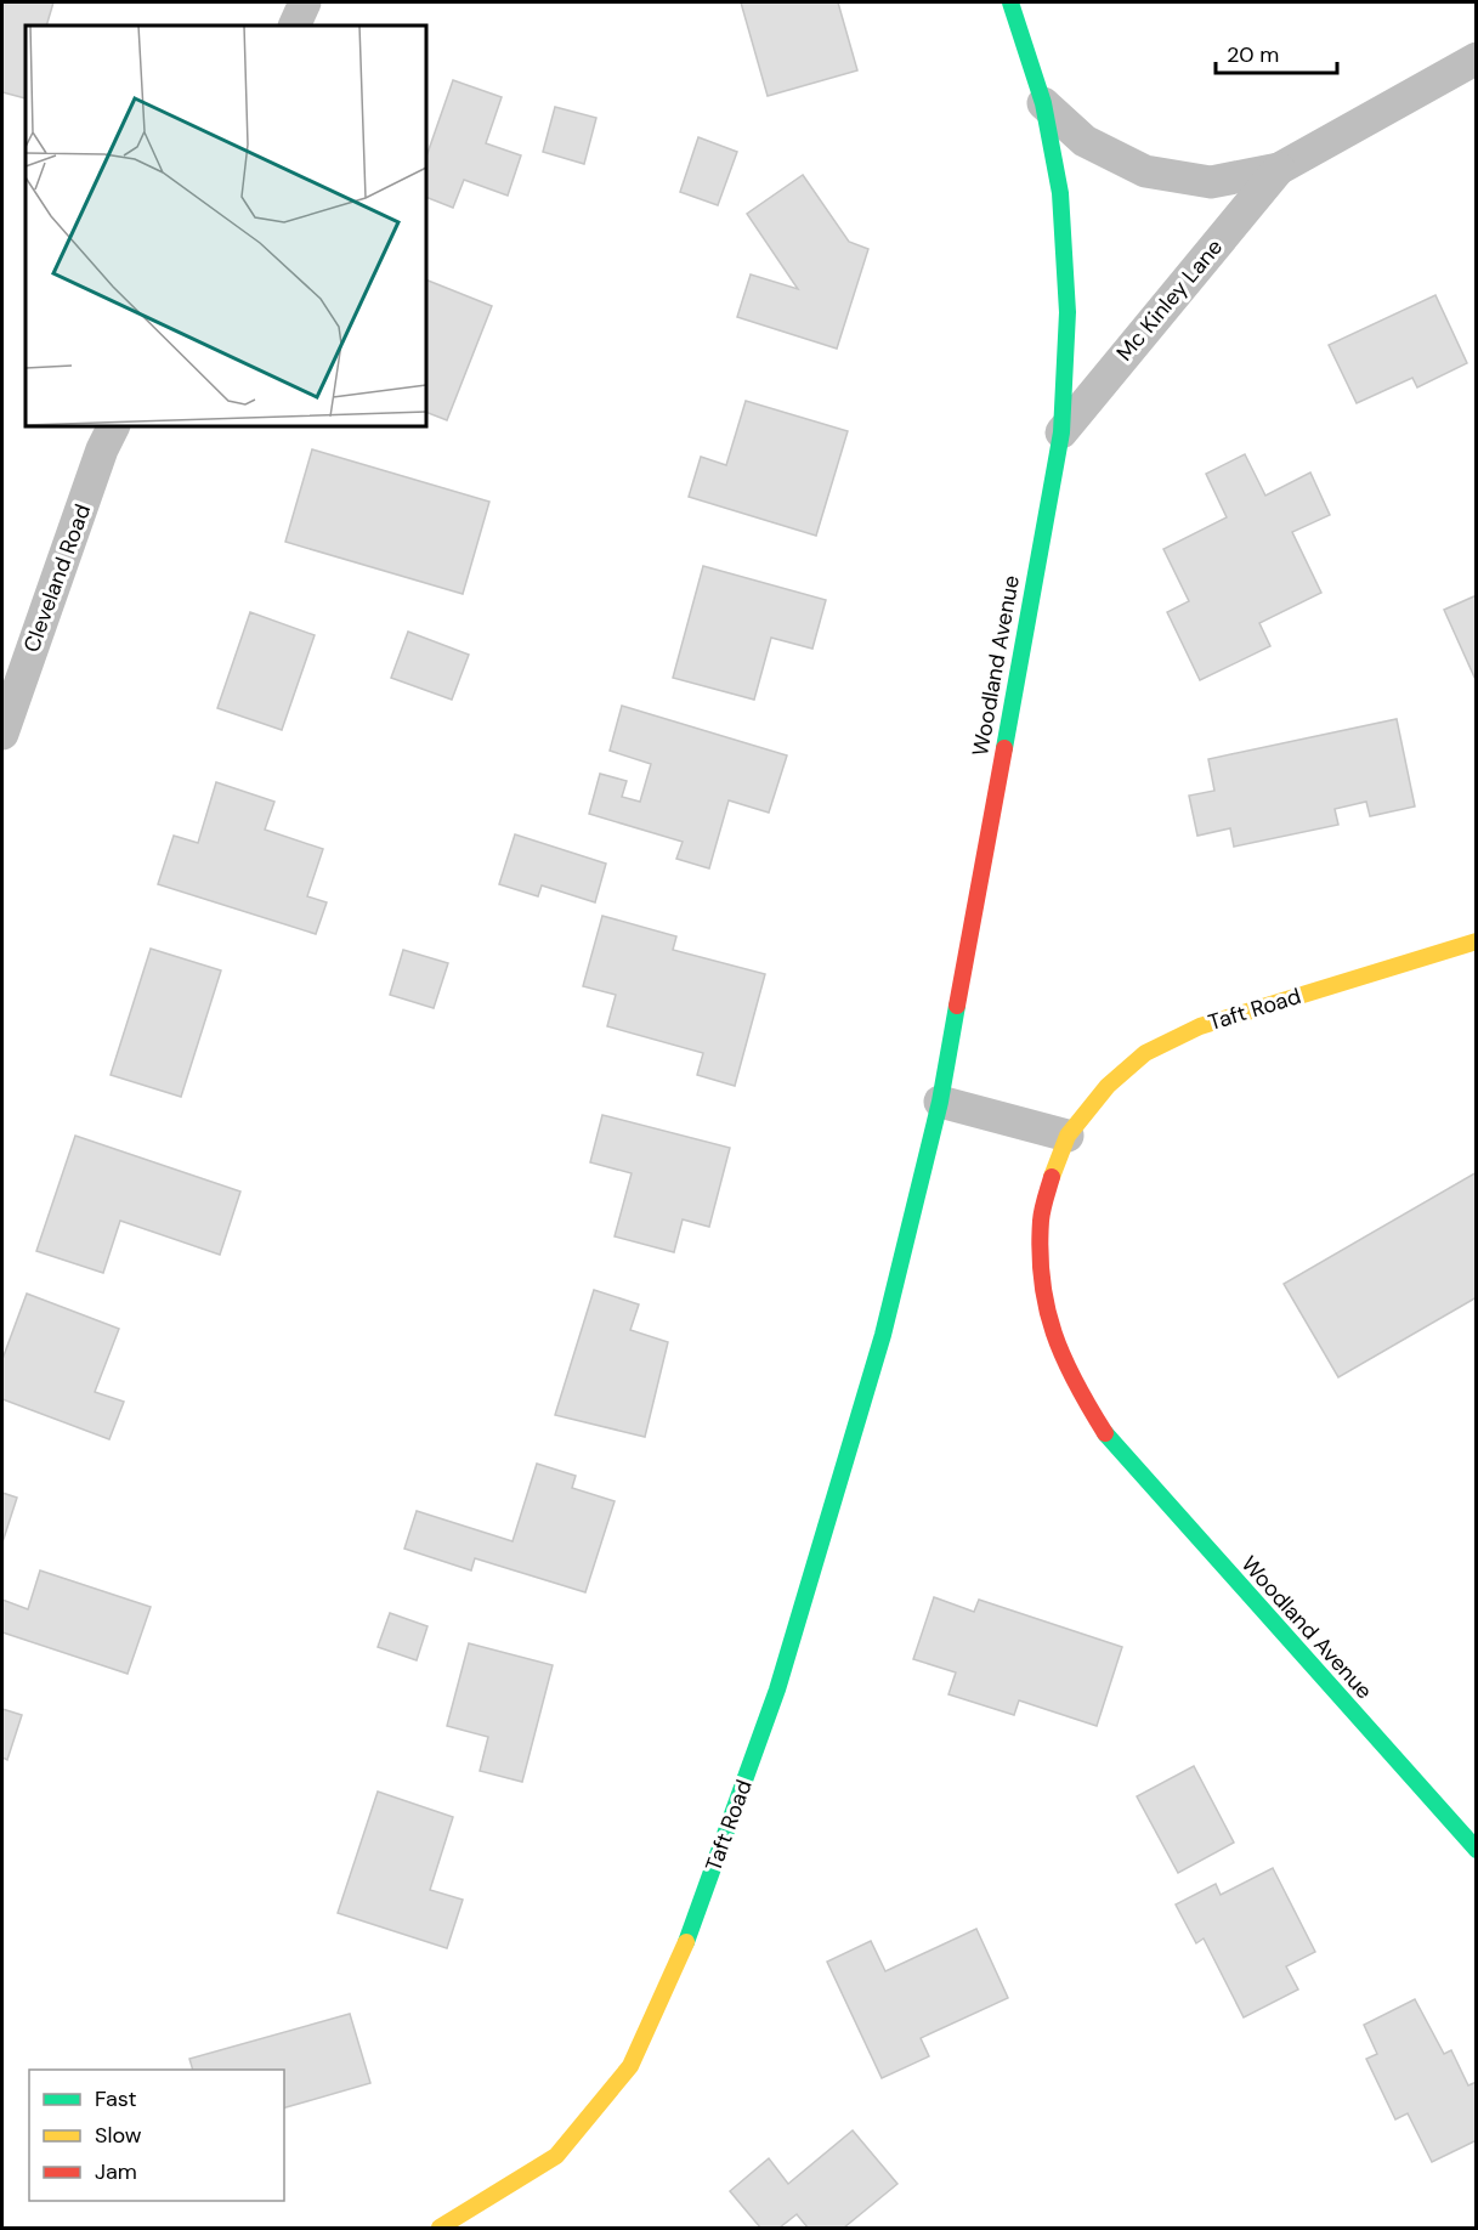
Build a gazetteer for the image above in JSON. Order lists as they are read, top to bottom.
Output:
{
  "streets": {
    "street": [
      "Mc Kinley Lane",
      "Cleveland Road",
      "Woodland Avenue",
      "Taft Road"
    ]
  },
  "crossings": [
    ["Mc Kinley Lane", "Woodland Avenue"],
    ["Woodland Avenue", "Taft Road"]
  ],
  "legend": ["Fast", "Slow", "Jam"],
  "scale_bar": "20 m"
}
